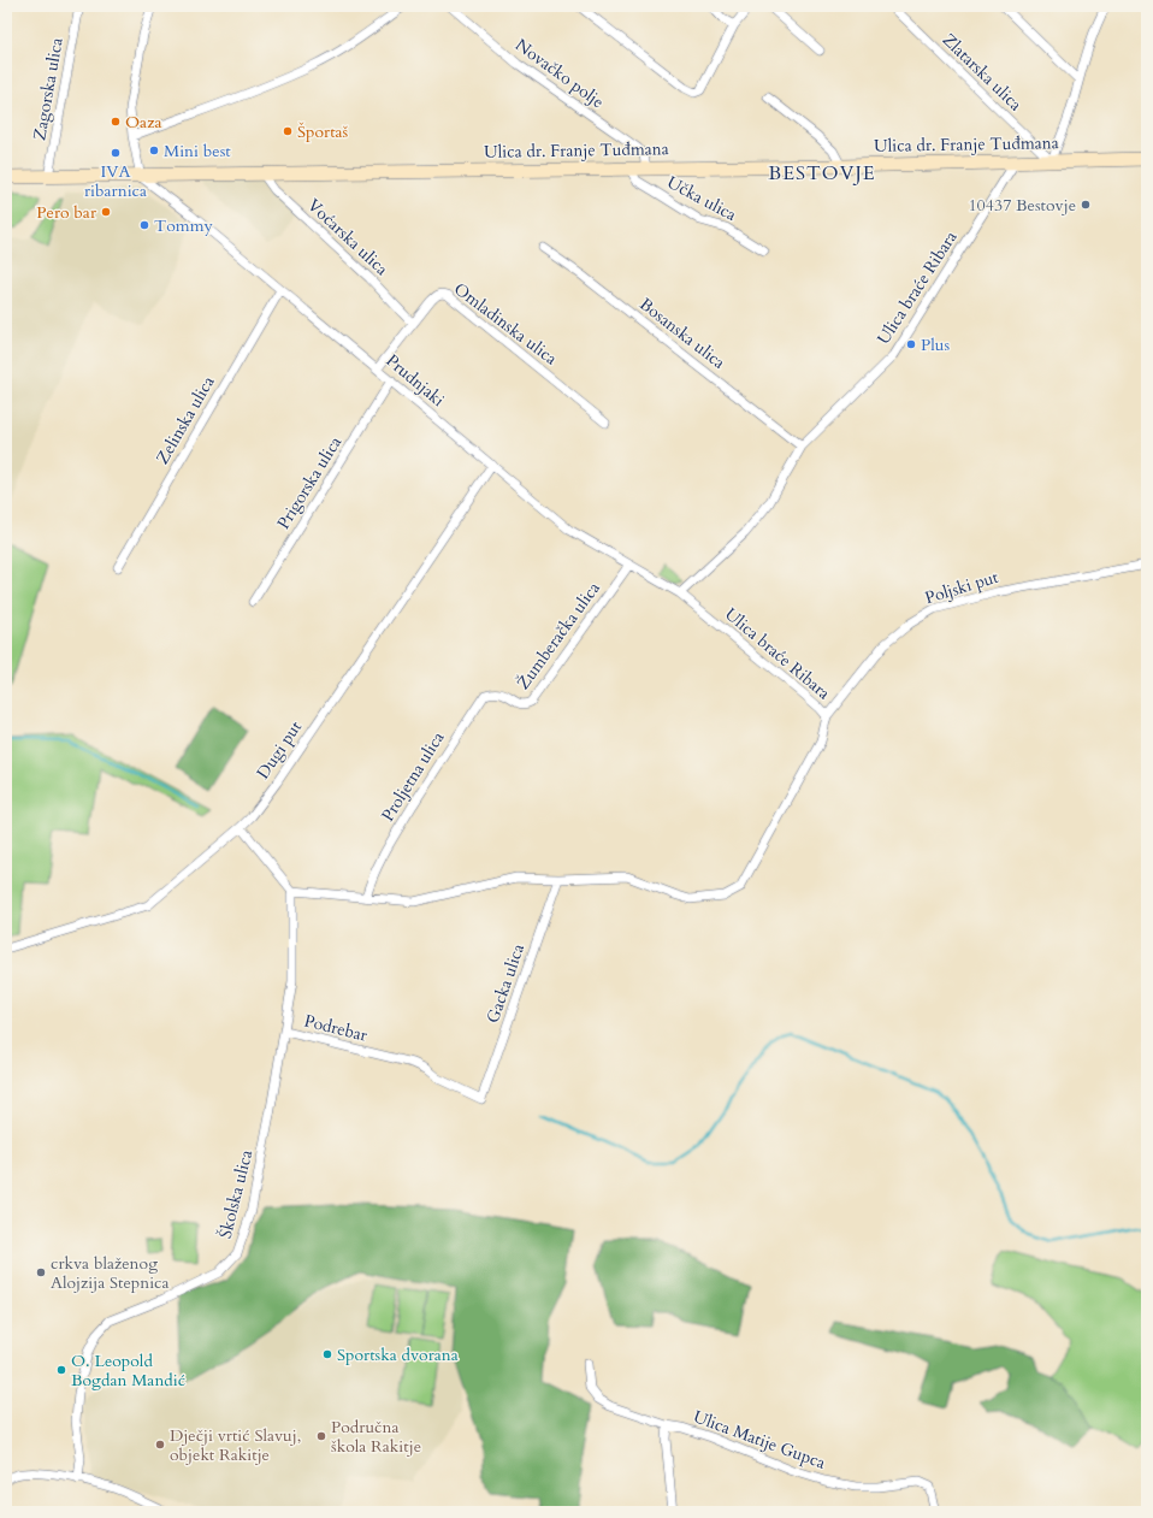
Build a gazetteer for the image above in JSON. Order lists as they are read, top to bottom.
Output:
{
  "streets": {
    "main road": ["Ulica dr. Franje Tuđmana"],
    "street": [
      "Zlatarska ulica",
      "Novačko polje",
      "Zagorska ulica",
      "Učka ulica",
      "Voćarska ulica",
      "Ulica braće Ribara",
      "Omladinska ulica",
      "Bosanska ulica",
      "Prudnjaki",
      "Zelinska ulica",
      "Prigorska ulica",
      "Poljski put",
      "Žumberačka ulica",
      "Dugi put",
      "Proljetna ulica",
      "Gacka ulica",
      "Podrebar",
      "Školska ulica",
      "Ulica Matije Gupca"
    ]
  },
  "crossings": [
    ["Zlatarska ulica", "Ulica dr. Franje Tuđmana"],
    ["Novačko polje", "Ulica dr. Franje Tuđmana"],
    ["Zagorska ulica", "Ulica dr. Franje Tuđmana"],
    ["Ulica dr. Franje Tuđmana", "Učka ulica"],
    ["Ulica dr. Franje Tuđmana", "Voćarska ulica"],
    ["Ulica dr. Franje Tuđmana", "Ulica braće Ribara"],
    ["Ulica dr. Franje Tuđmana", "Prudnjaki"],
    ["Voćarska ulica", "Omladinska ulica"],
    ["Ulica braće Ribara", "Bosanska ulica"],
    ["Ulica braće Ribara", "Prudnjaki"],
    ["Ulica braće Ribara", "Poljski put"],
    ["Ulica braće Ribara", "Proljetna ulica"],
    ["Ulica braće Ribara", "Gacka ulica"],
    ["Ulica braće Ribara", "Podrebar"],
    ["Omladinska ulica", "Prudnjaki"],
    ["Prudnjaki", "Zelinska ulica"],
    ["Prudnjaki", "Prigorska ulica"],
    ["Prudnjaki", "Žumberačka ulica"],
    ["Prudnjaki", "Dugi put"],
    ["Žumberačka ulica", "Proljetna ulica"],
    ["Gacka ulica", "Podrebar"],
    ["Podrebar", "Školska ulica"]
  ],
  "districts": ["BESTOVJE"],
  "places": [
    "Oaza",
    "Športaš",
    "Mini best",
    "IVA ribarnica",
    "10437 Bestovje",
    "Pero bar",
    "Tommy",
    "Plus",
    "crkva blaženog Alojzija Stepnica",
    "Sportska dvorana",
    "O. Leopold Bogdan Mandić",
    "Područna škola Rakitje",
    "Dječji vrtić Slavuj, objekt Rakitje"
  ]
}
